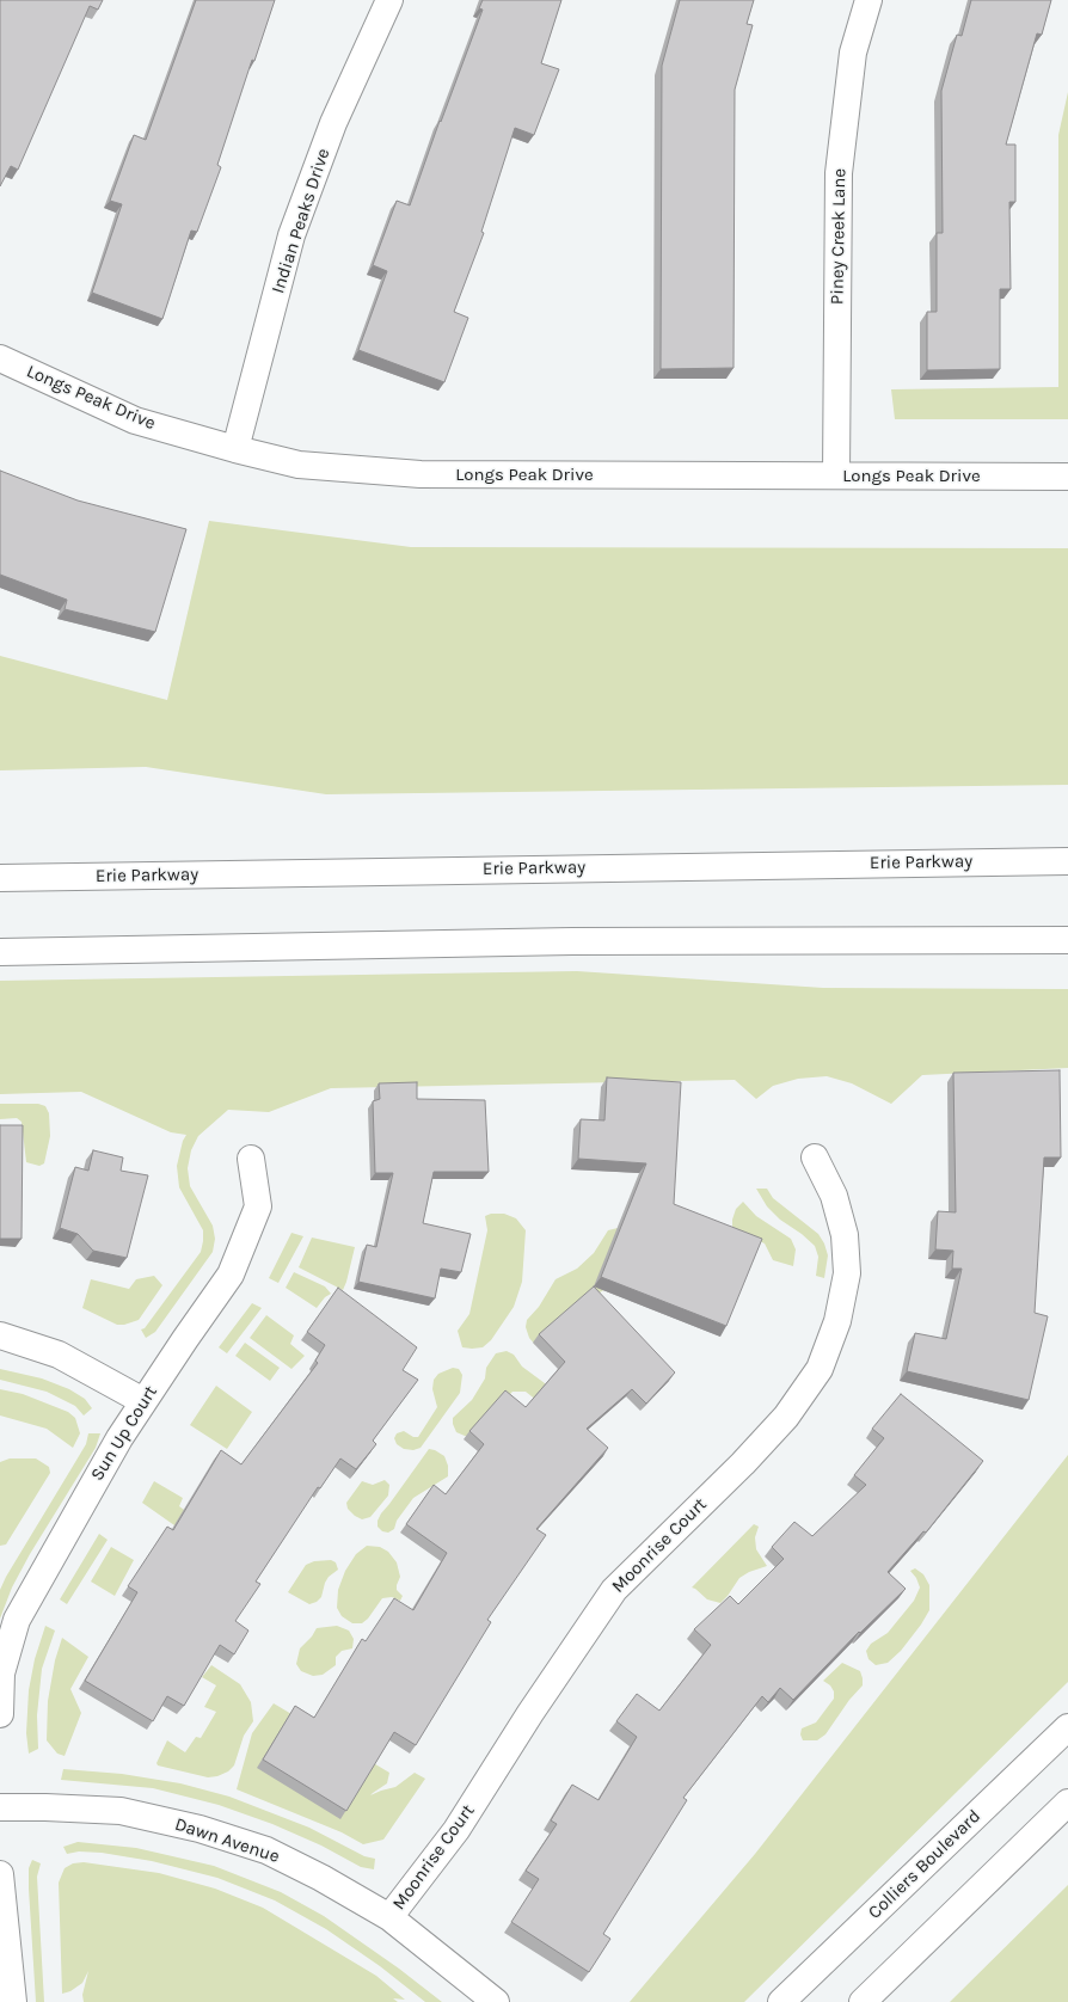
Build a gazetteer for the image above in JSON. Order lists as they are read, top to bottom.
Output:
{
  "streets": {
    "street": [
      "Indian Peaks Drive",
      "Piney Creek Lane",
      "Longs Peak Drive",
      "Erie Parkway",
      "Sun Up Court",
      "Moonrise Court",
      "Dawn Avenue",
      "Colliers Boulevard"
    ]
  },
  "crossings": [
    ["Indian Peaks Drive", "Longs Peak Drive"],
    ["Piney Creek Lane", "Longs Peak Drive"],
    ["Moonrise Court", "Dawn Avenue"]
  ]
}
